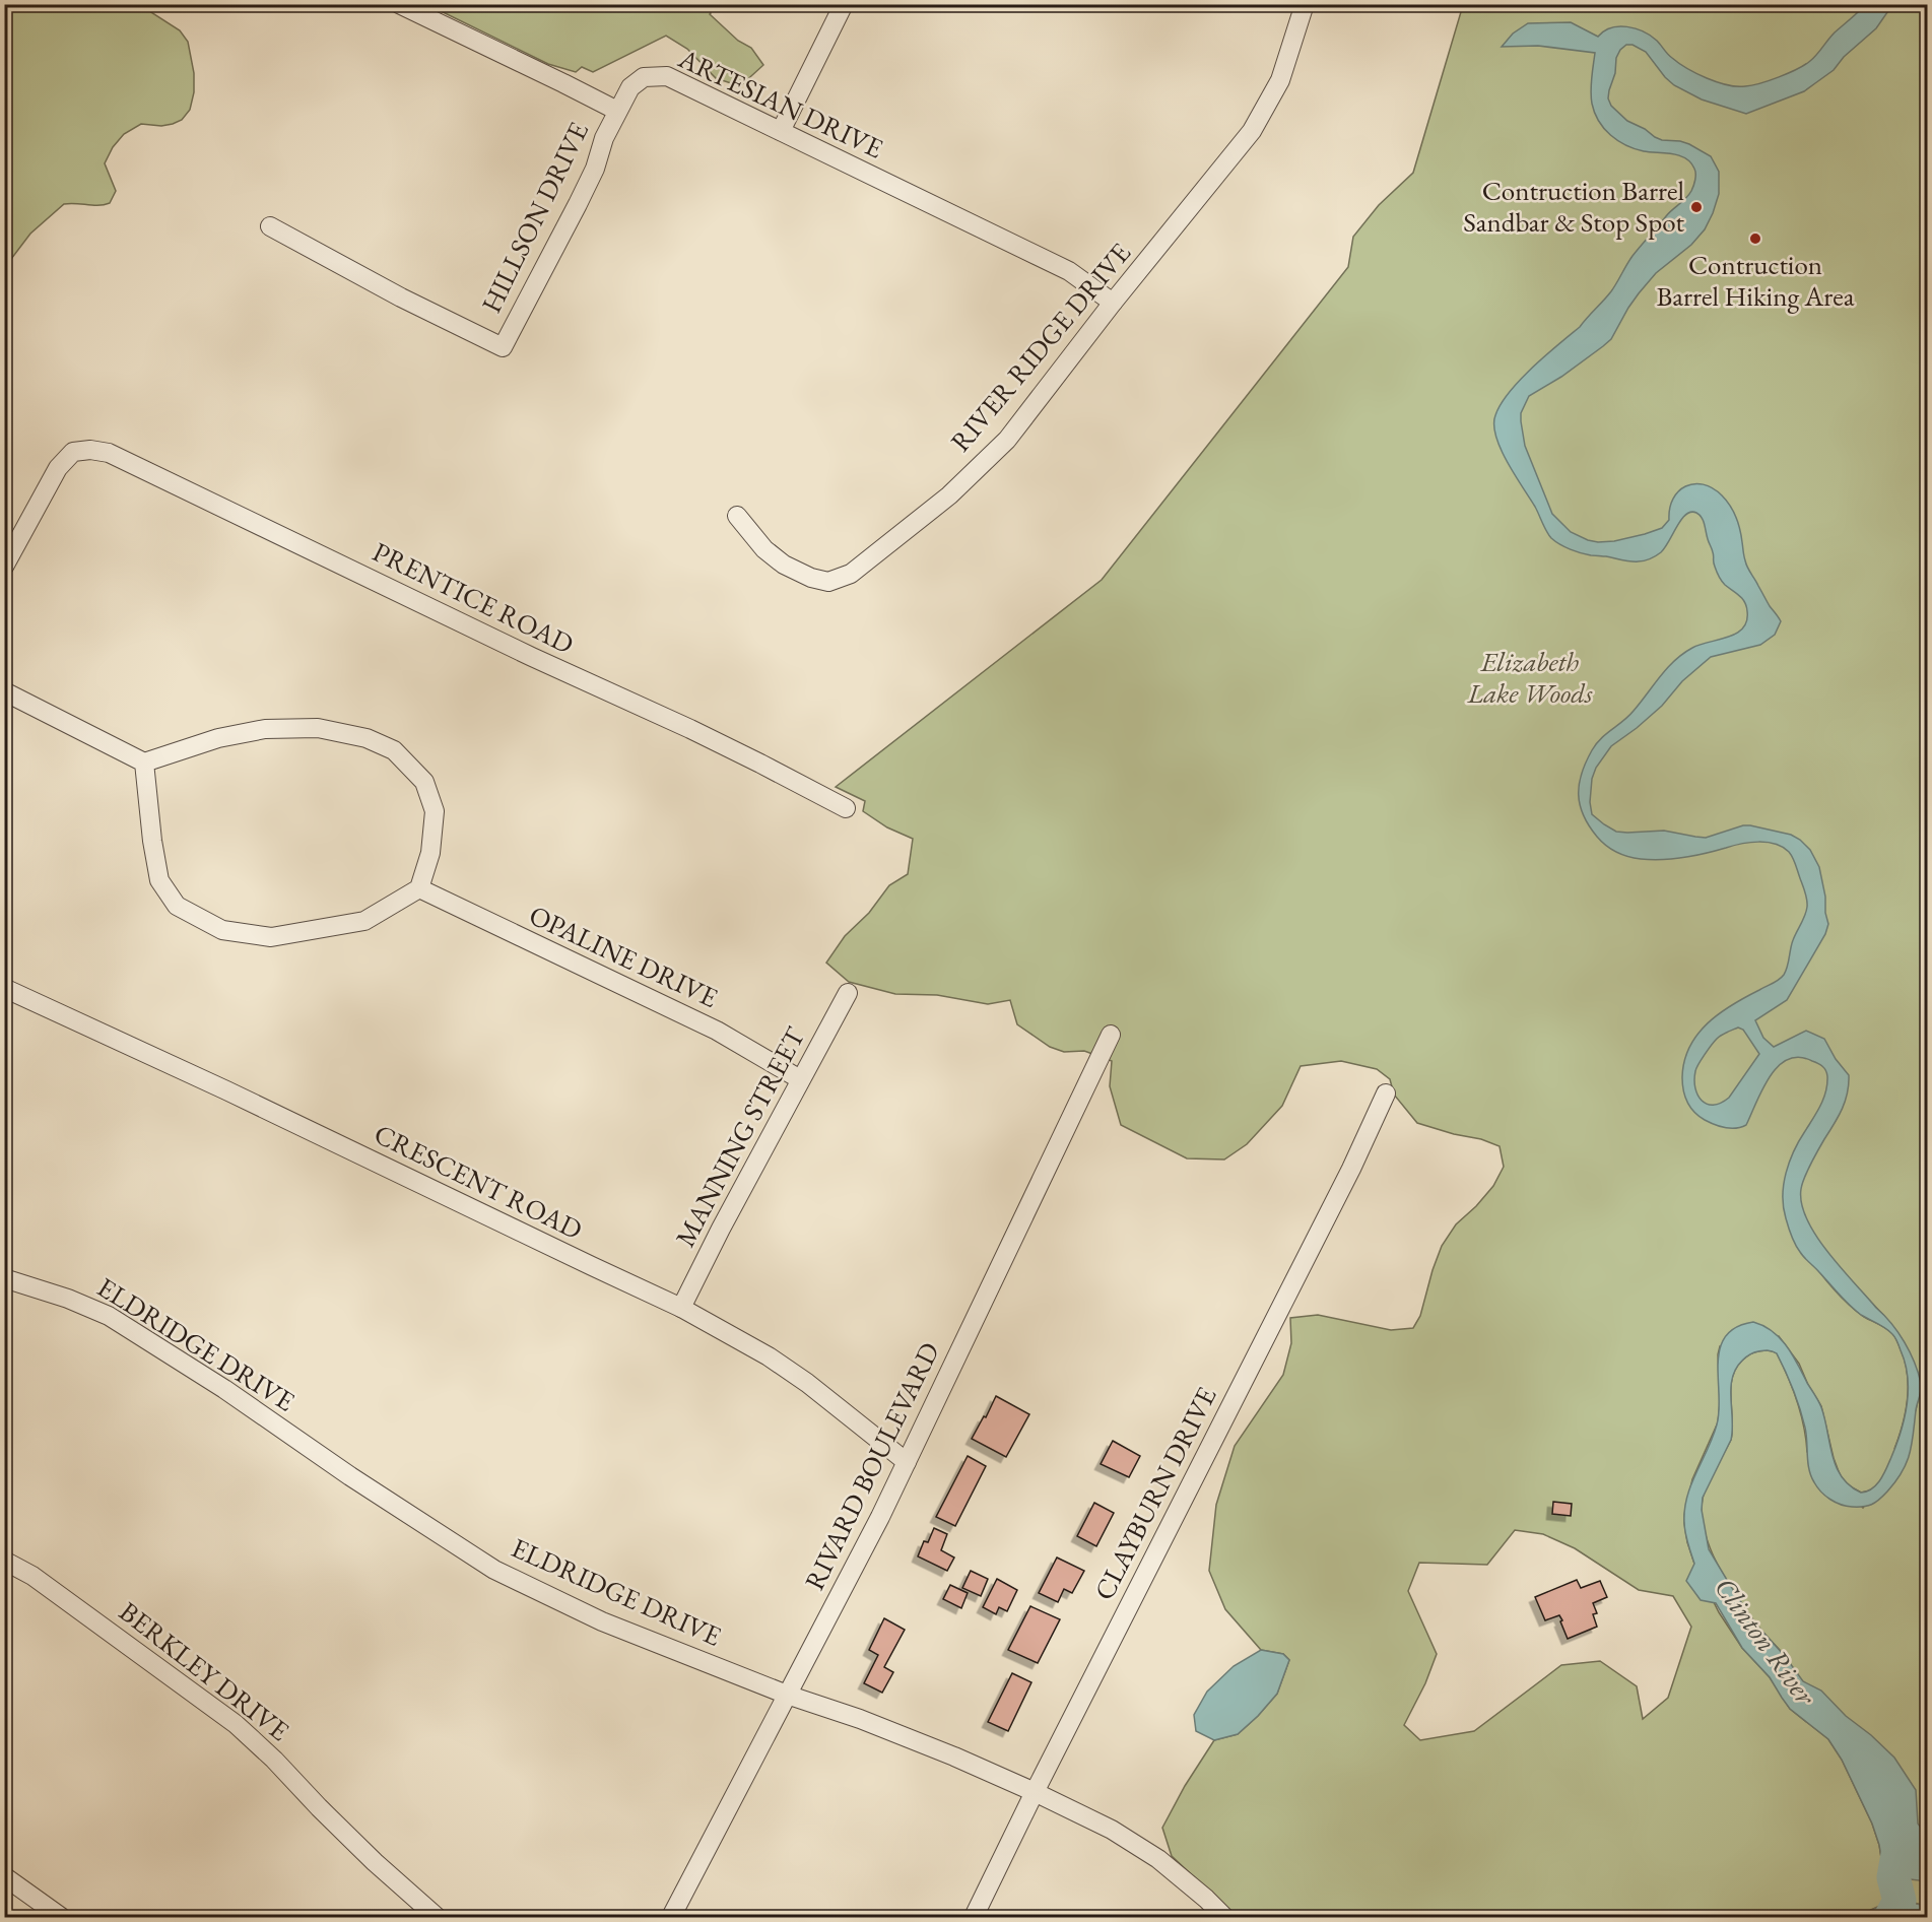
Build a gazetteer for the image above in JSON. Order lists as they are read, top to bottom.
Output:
{
  "streets": {
    "street": [
      "ARTESIAN DRIVE",
      "HILLSON DRIVE",
      "RIVER RIDGE DRIVE",
      "PRENTICE ROAD",
      "OPALINE DRIVE",
      "MANNING STREET",
      "CRESCENT ROAD",
      "ELDRIDGE DRIVE",
      "RIVARD BOULEVARD",
      "CLAYBURN DRIVE",
      "BERKLEY DRIVE"
    ]
  },
  "crossings": [
    ["ARTESIAN DRIVE", "HILLSON DRIVE"],
    ["ARTESIAN DRIVE", "RIVER RIDGE DRIVE"],
    ["OPALINE DRIVE", "MANNING STREET"],
    ["MANNING STREET", "CRESCENT ROAD"],
    ["CRESCENT ROAD", "RIVARD BOULEVARD"],
    ["ELDRIDGE DRIVE", "RIVARD BOULEVARD"],
    ["ELDRIDGE DRIVE", "CLAYBURN DRIVE"]
  ],
  "water": ["Clinton River"],
  "parks": ["Elizabeth Lake Woods"],
  "places": ["Contruction Barrel Sandbar & Stop Spot", "Contruction Barrel Hiking Area"]
}
